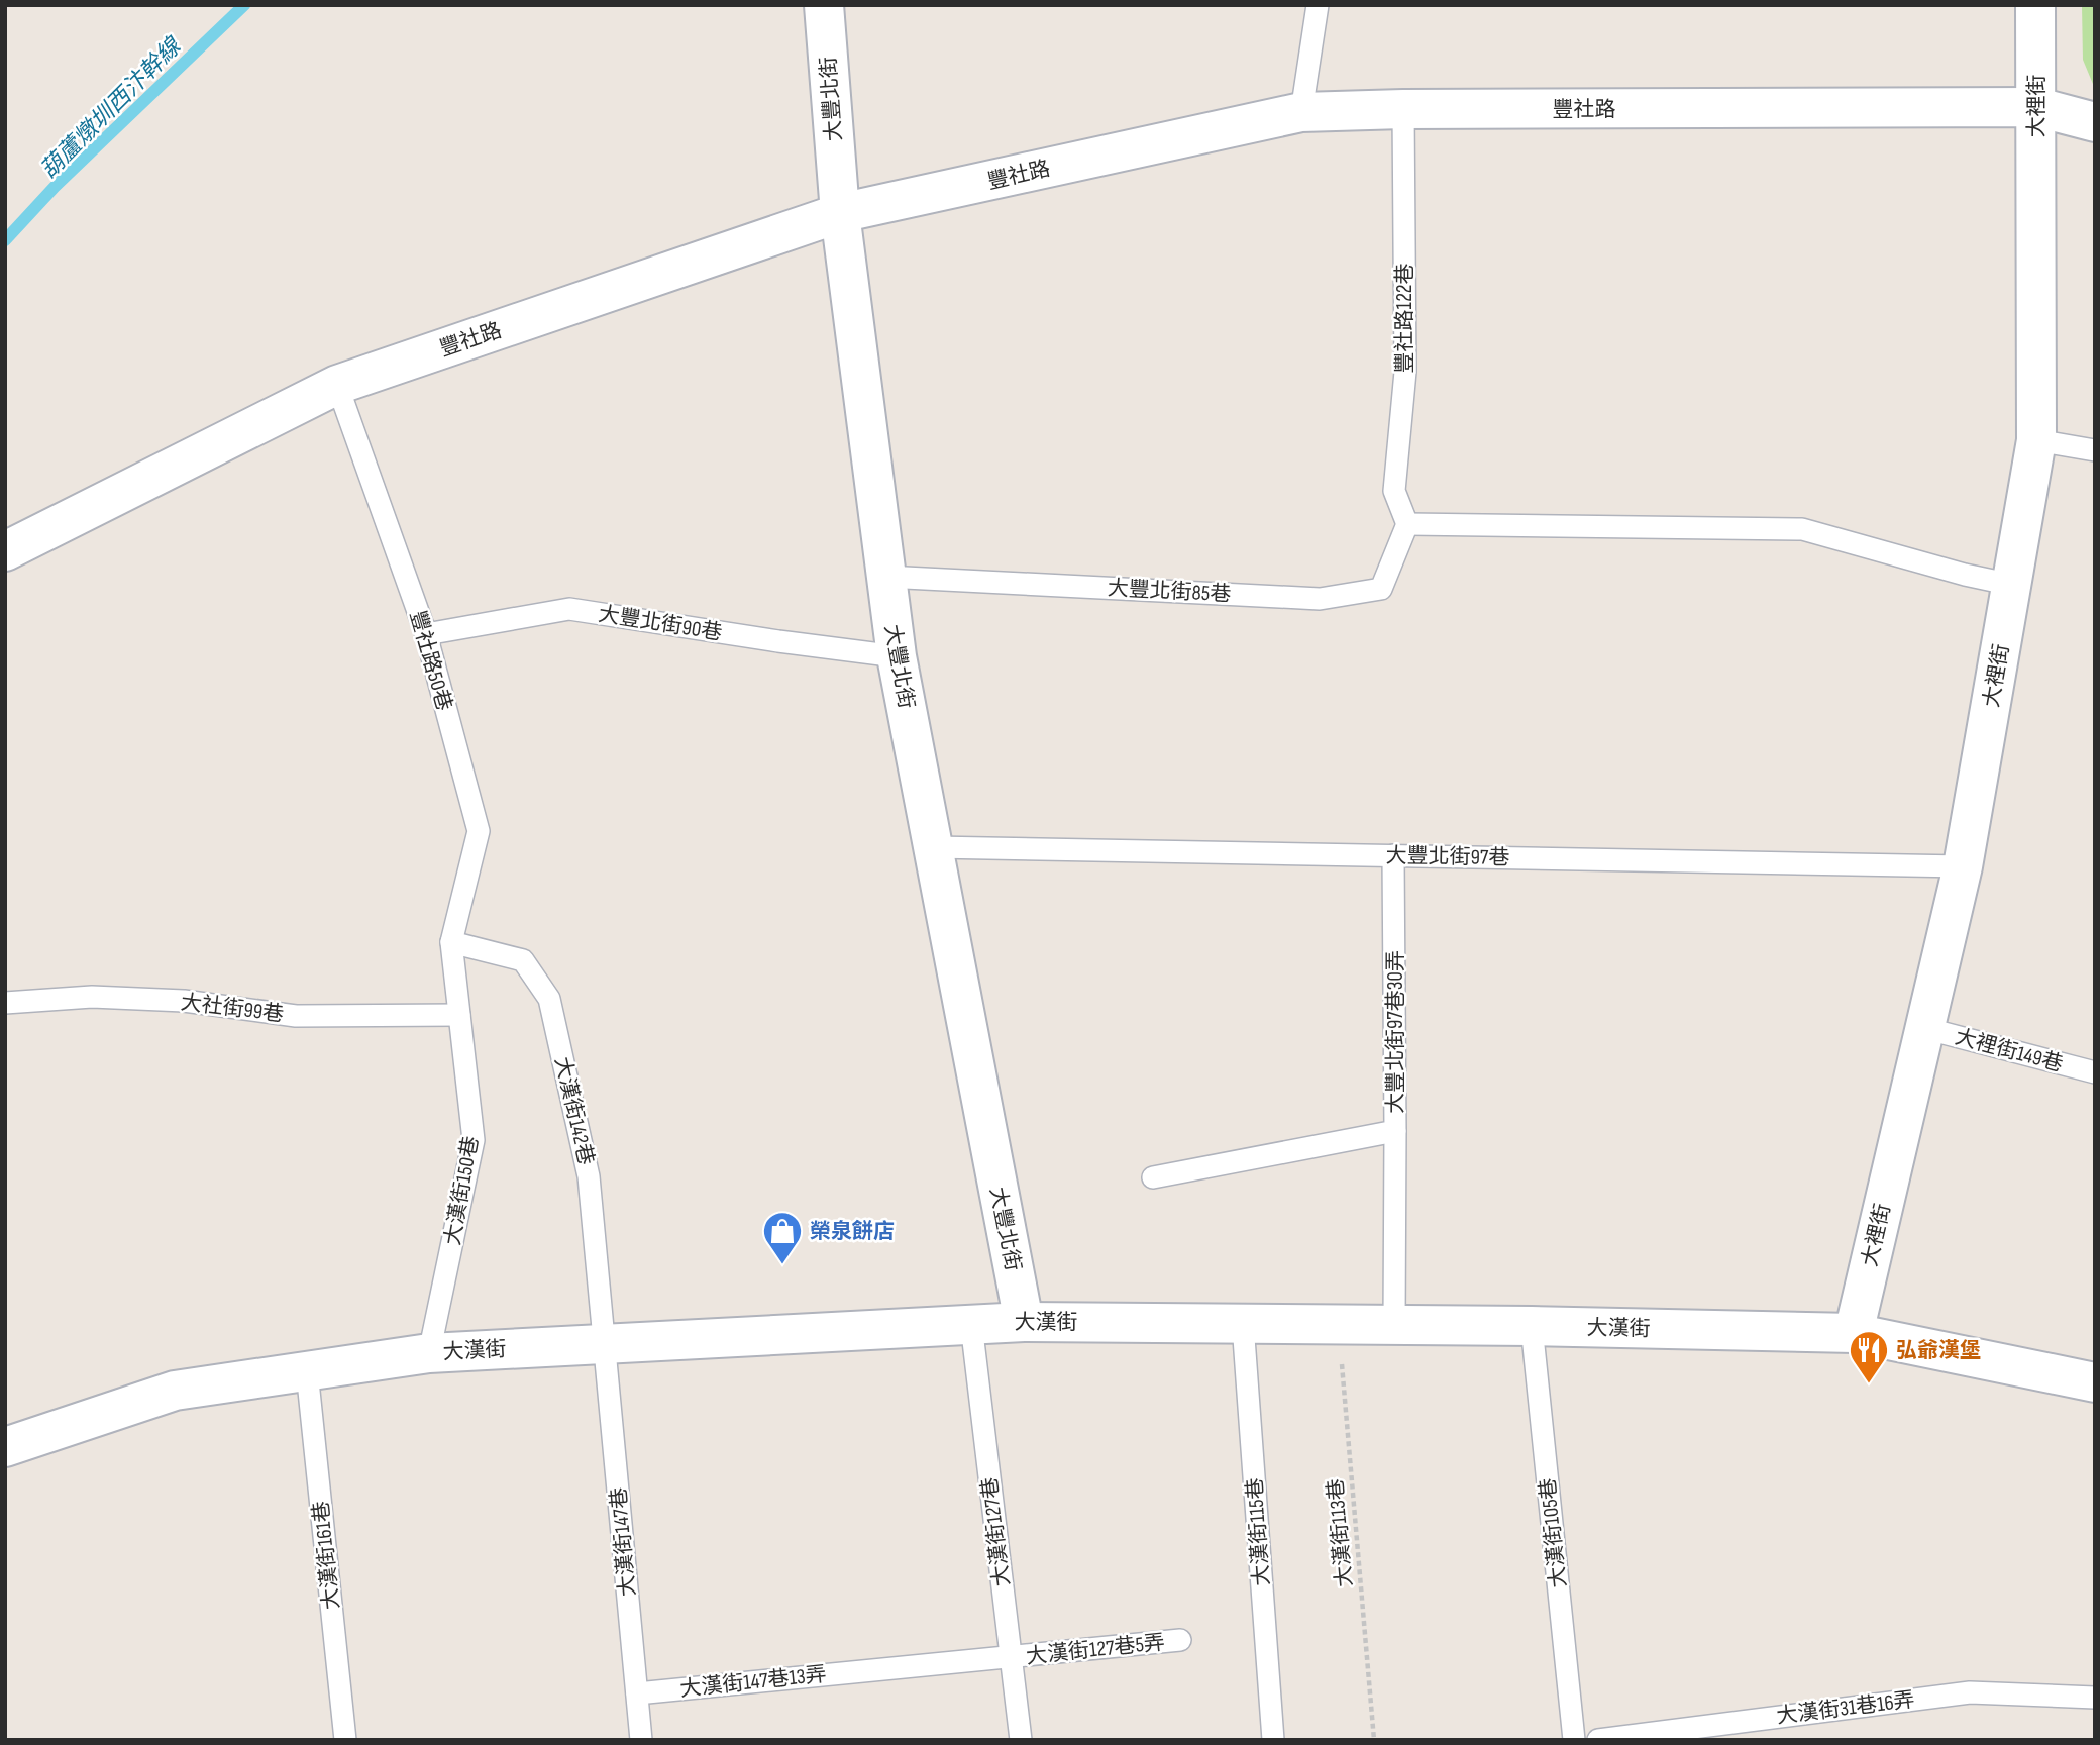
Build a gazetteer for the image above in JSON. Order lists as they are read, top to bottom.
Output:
{
  "streets": {
    "street": [
      "大豐北街",
      "大裡街",
      "豐社路",
      "大漢街"
    ],
    "lane": [
      "豐社路122巷",
      "大豐北街85巷",
      "大豐北街90巷",
      "豐社路50巷",
      "大豐北街97巷",
      "大社街99巷",
      "大豐北街97巷30弄",
      "大裡街149巷",
      "大漢街142巷",
      "大漢街150巷",
      "大漢街127巷",
      "大漢街115巷",
      "大漢街105巷",
      "大漢街147巷",
      "大漢街161巷",
      "大漢街127巷5弄",
      "大漢街147巷13弄",
      "大漢街31巷16弄"
    ],
    "path": ["大漢街113巷"]
  },
  "crossings": [
    ["大豐北街", "豐社路"],
    ["大豐北街", "大豐北街85巷"],
    ["大豐北街", "大豐北街90巷"],
    ["大豐北街", "大豐北街97巷"],
    ["大豐北街", "大漢街"],
    ["大裡街", "豐社路"],
    ["大裡街", "大豐北街97巷"],
    ["大裡街", "大裡街149巷"],
    ["大裡街", "大漢街"],
    ["豐社路", "豐社路122巷"],
    ["豐社路", "豐社路50巷"],
    ["豐社路122巷", "大豐北街85巷"],
    ["大豐北街90巷", "豐社路50巷"],
    ["豐社路50巷", "大漢街142巷"],
    ["豐社路50巷", "大漢街150巷"],
    ["大豐北街97巷", "大豐北街97巷30弄"],
    ["大社街99巷", "大漢街150巷"],
    ["大漢街142巷", "大漢街150巷"],
    ["大漢街142巷", "大漢街"],
    ["大漢街142巷", "大漢街147巷"],
    ["大漢街150巷", "大漢街"],
    ["大漢街", "大漢街127巷"],
    ["大漢街", "大漢街115巷"],
    ["大漢街", "大漢街113巷"],
    ["大漢街", "大漢街105巷"],
    ["大漢街", "大漢街147巷"],
    ["大漢街", "大漢街161巷"],
    ["大漢街127巷", "大漢街127巷5弄"],
    ["大漢街147巷", "大漢街147巷13弄"],
    ["大漢街127巷5弄", "大漢街147巷13弄"]
  ],
  "water": ["葫蘆燉圳西汴幹線"],
  "places": {
    "shop": ["榮泉餅店"],
    "restaurant": ["弘爺漢堡"]
  }
}
